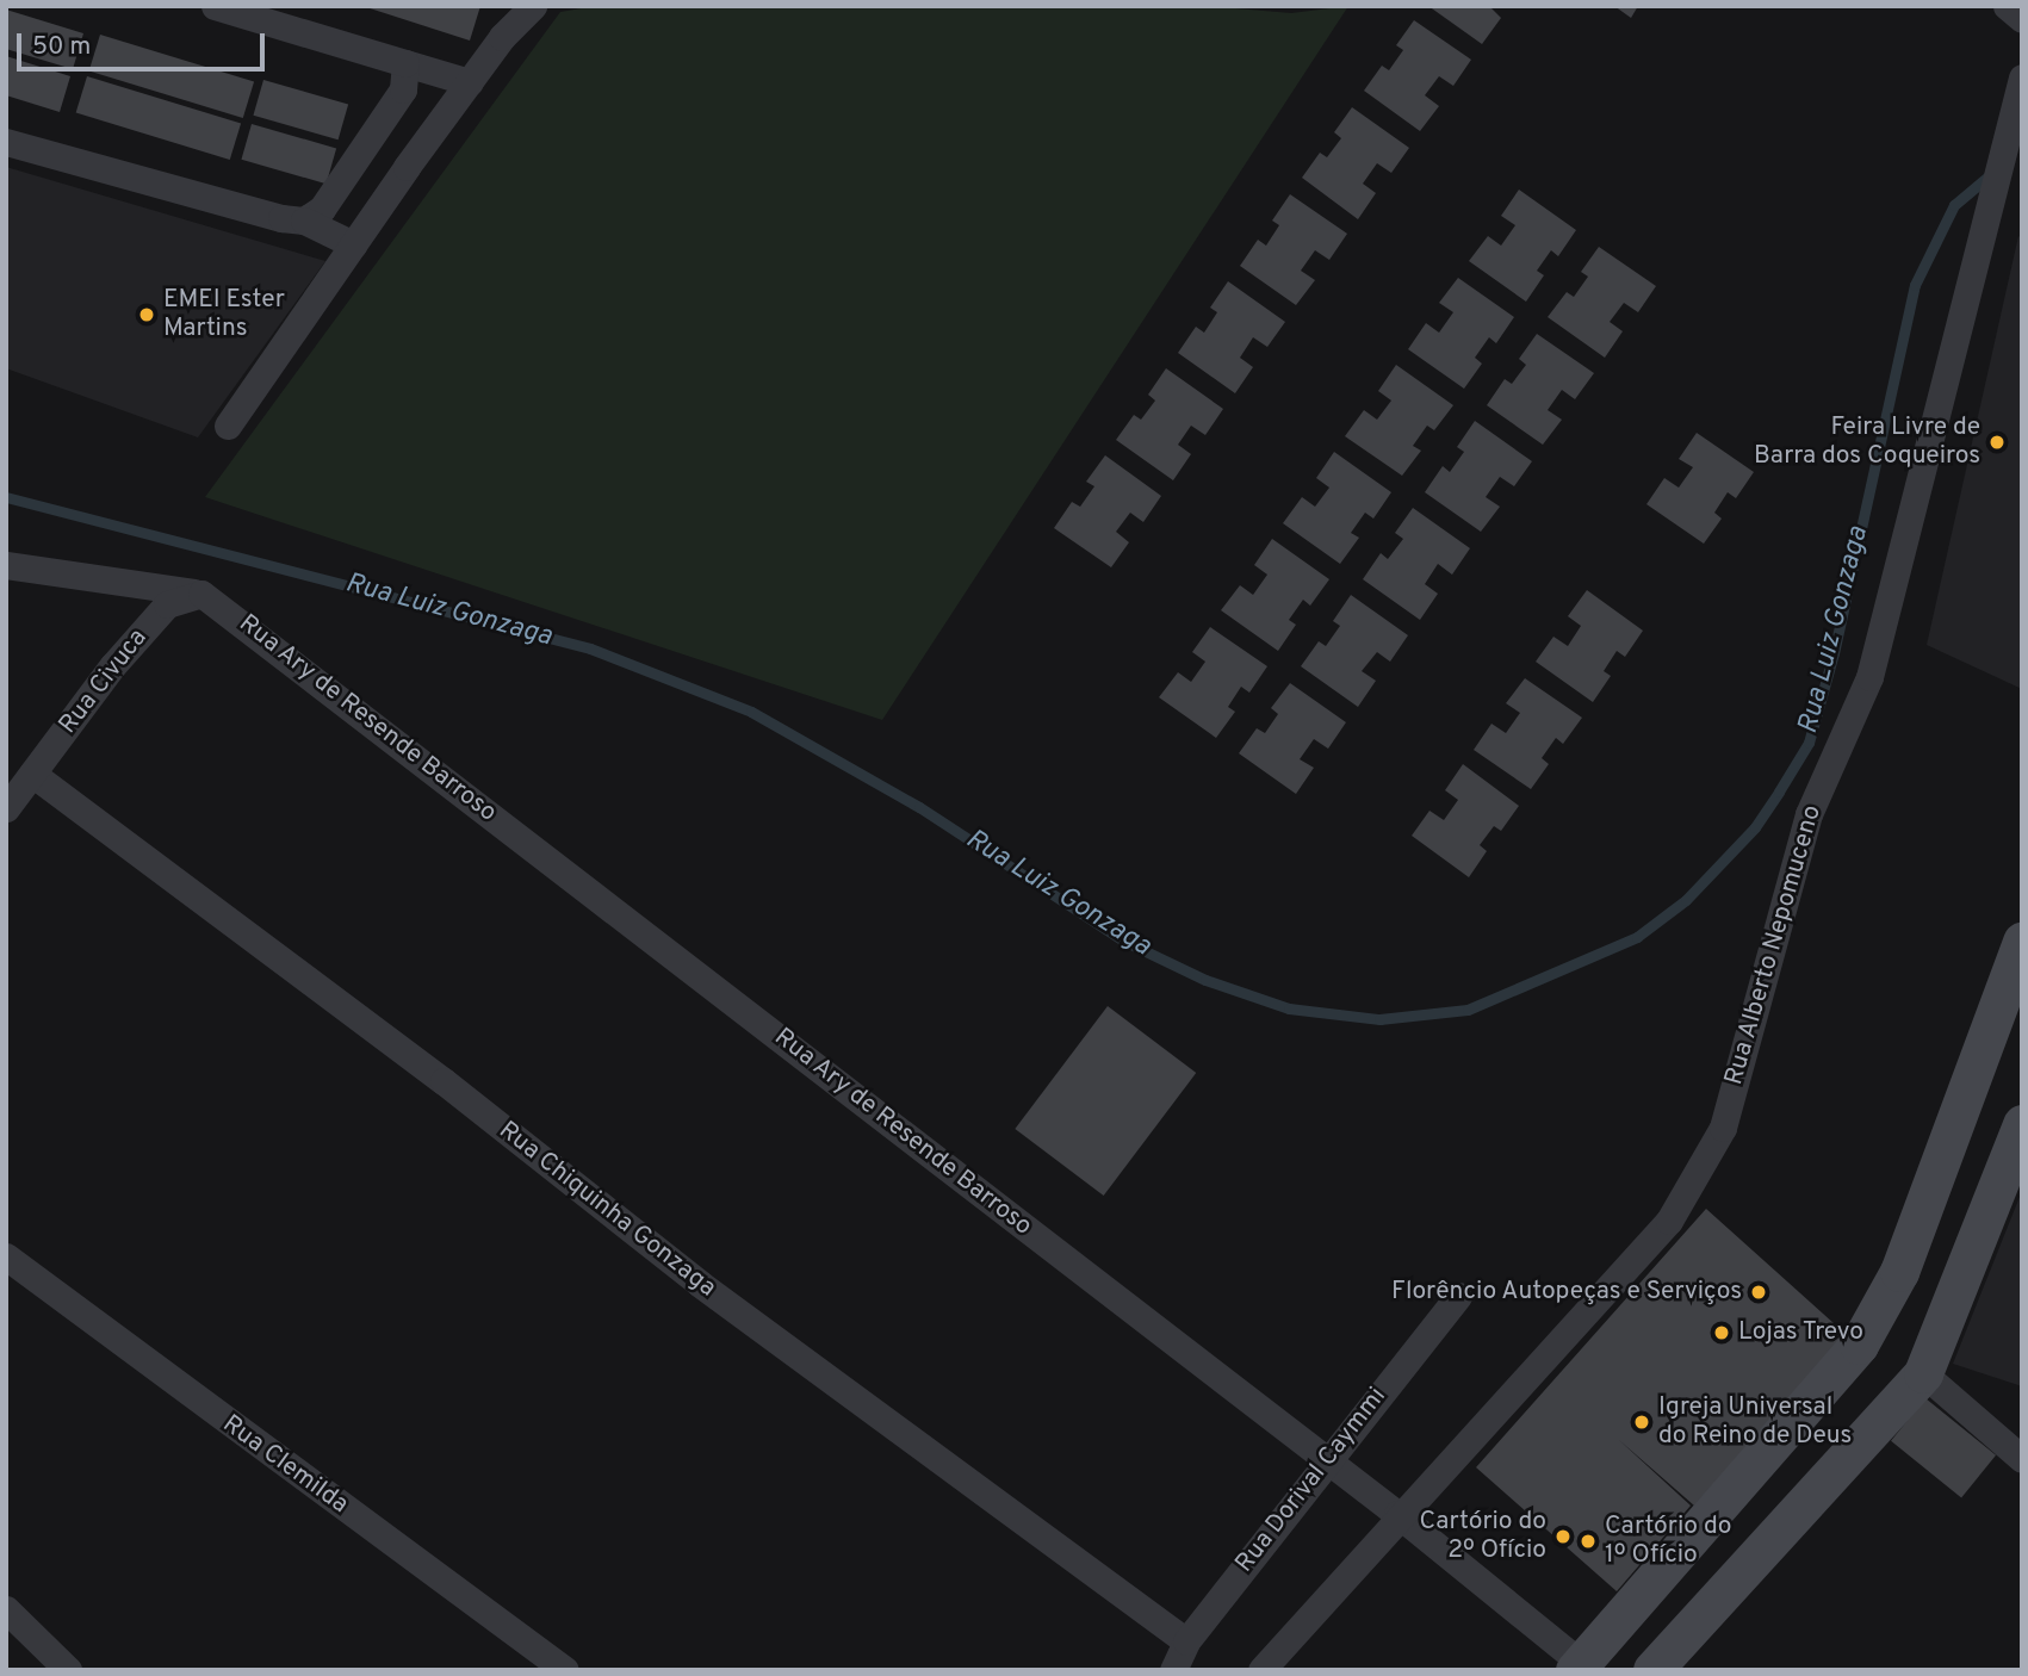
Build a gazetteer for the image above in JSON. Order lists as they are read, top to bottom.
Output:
{
  "streets": {
    "street": [
      "Rua Civuca",
      "Rua Ary de Resende Barroso",
      "Rua Alberto Nepomuceno",
      "Rua Chiquinha Gonzaga",
      "Rua Clemilda",
      "Rua Dorival Caymmi"
    ]
  },
  "crossings": [
    ["Rua Civuca", "Rua Ary de Resende Barroso"],
    ["Rua Civuca", "Rua Chiquinha Gonzaga"],
    ["Rua Ary de Resende Barroso", "Rua Alberto Nepomuceno"],
    ["Rua Ary de Resende Barroso", "Rua Dorival Caymmi"],
    ["Rua Chiquinha Gonzaga", "Rua Dorival Caymmi"]
  ],
  "water": ["Rua Luiz Gonzaga"],
  "places": [
    "EMEI Ester Martins",
    "Feira Livre de Barra dos Coqueiros",
    "Florêncio Autopeças e Serviços",
    "Lojas Trevo",
    "Igreja Universal do Reino de Deus",
    "Cartório do 2º Ofício",
    "Cartório do 1º Ofício"
  ],
  "scale_bar": "50 m"
}
